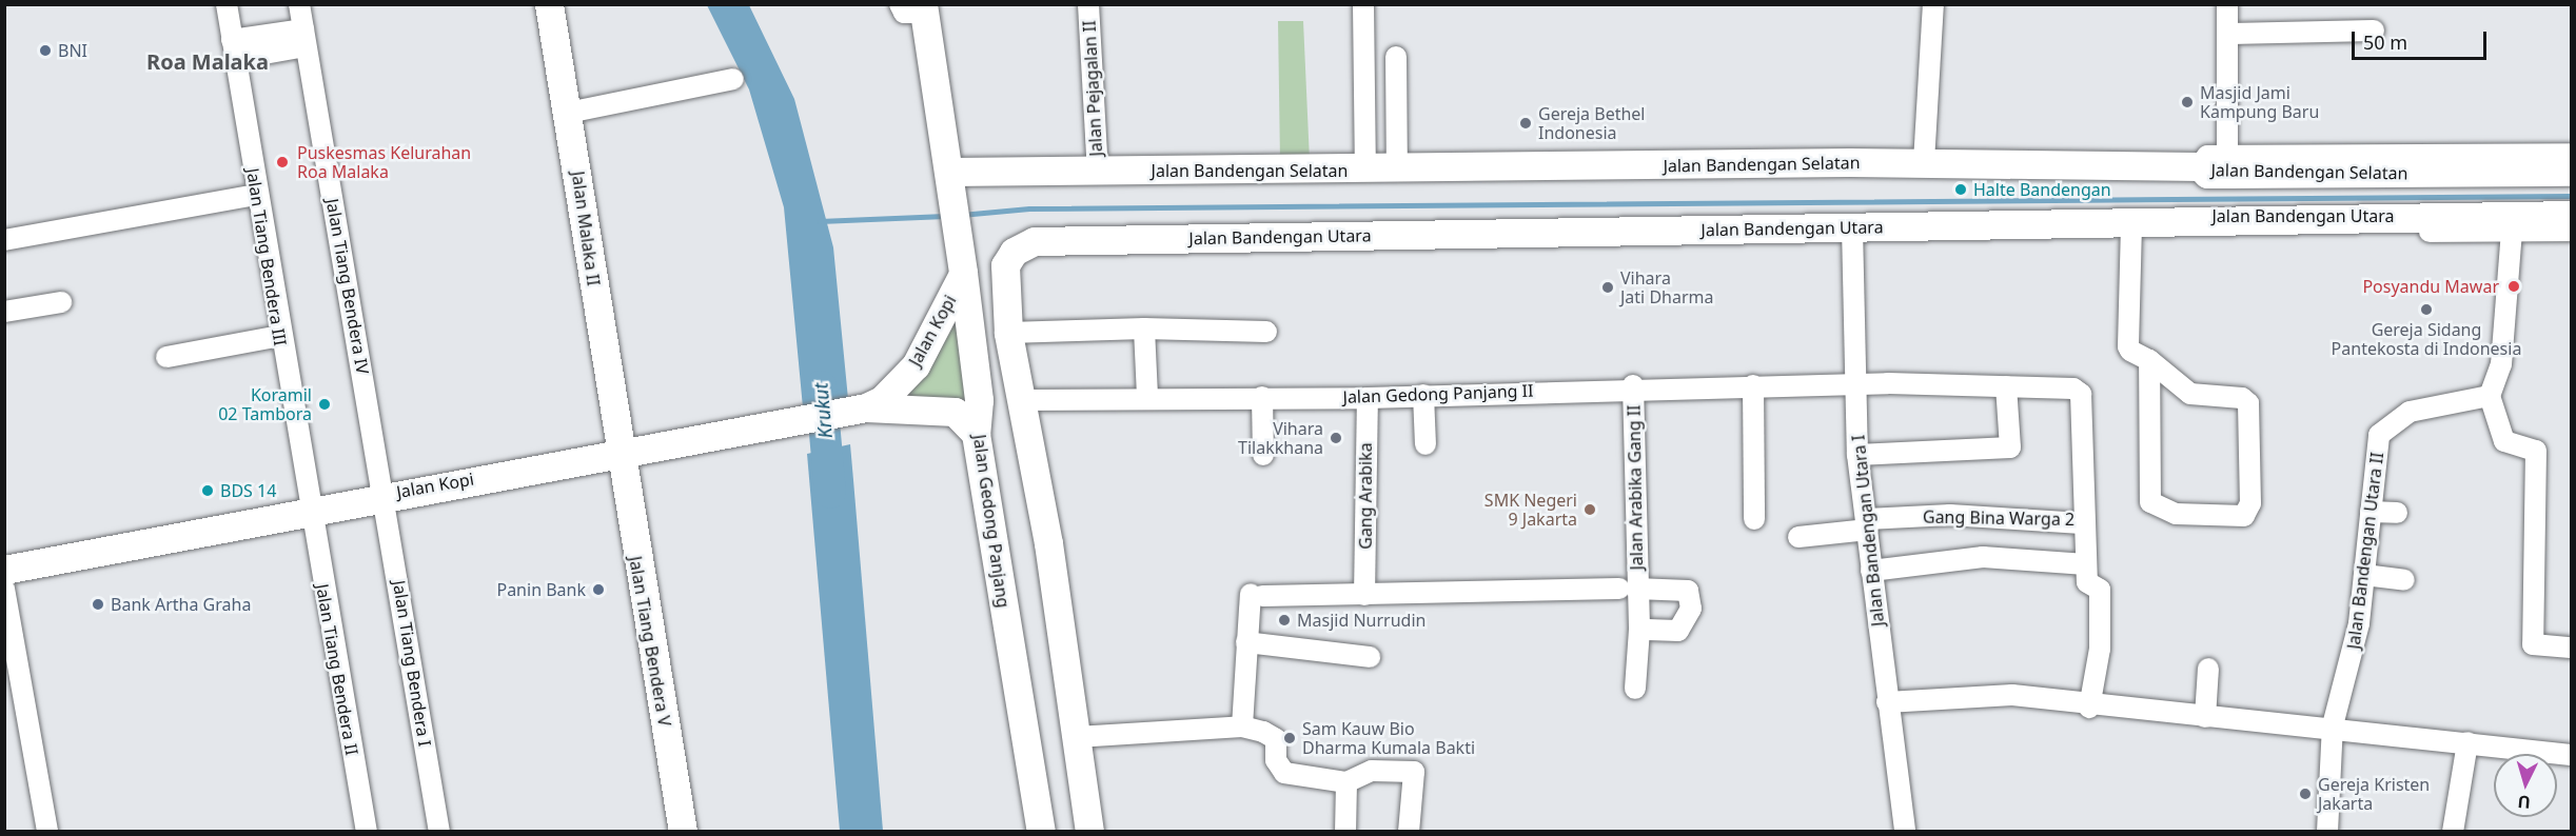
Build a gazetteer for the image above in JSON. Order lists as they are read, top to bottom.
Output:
{
  "streets": {
    "main road": [
      "Jalan Bandengan Selatan",
      "Jalan Bandengan Utara",
      "Jalan Malaka II",
      "Jalan Kopi",
      "Jalan Gedong Panjang",
      "Jalan Tiang Bendera V"
    ],
    "street": [
      "Jalan Pejagalan II",
      "Jalan Tiang Bendera III",
      "Jalan Tiang Bendera IV",
      "Jalan Gedong Panjang II",
      "Jalan Arabika Gang II",
      "Gang Arabika",
      "Gang Bina Warga 2",
      "Jalan Bandengan Utara I",
      "Jalan Bandengan Utara II",
      "Jalan Tiang Bendera I",
      "Jalan Tiang Bendera II"
    ]
  },
  "crossings": [
    ["Jalan Pejagalan II", "Jalan Bandengan Selatan"],
    ["Jalan Bandengan Selatan", "Jalan Gedong Panjang"],
    ["Jalan Bandengan Utara", "Jalan Bandengan Utara I"],
    ["Jalan Malaka II", "Jalan Kopi"],
    ["Jalan Malaka II", "Jalan Tiang Bendera V"],
    ["Jalan Tiang Bendera III", "Jalan Kopi"],
    ["Jalan Tiang Bendera III", "Jalan Tiang Bendera II"],
    ["Jalan Tiang Bendera IV", "Jalan Kopi"],
    ["Jalan Tiang Bendera IV", "Jalan Tiang Bendera I"],
    ["Jalan Kopi", "Jalan Gedong Panjang"],
    ["Jalan Kopi", "Jalan Tiang Bendera V"],
    ["Jalan Kopi", "Jalan Tiang Bendera I"],
    ["Jalan Kopi", "Jalan Tiang Bendera II"],
    ["Jalan Gedong Panjang II", "Jalan Arabika Gang II"],
    ["Jalan Gedong Panjang II", "Gang Arabika"],
    ["Jalan Gedong Panjang II", "Gang Bina Warga 2"],
    ["Jalan Gedong Panjang II", "Jalan Bandengan Utara I"],
    ["Gang Bina Warga 2", "Jalan Bandengan Utara I"]
  ],
  "districts": ["Roa Malaka"],
  "water": ["Krukut"],
  "places": [
    "BNI",
    "Masjid Jami Kampung Baru",
    "Gereja Bethel Indonesia",
    "Puskesmas Kelurahan Roa Malaka",
    "Halte Bandengan",
    "Posyandu Mawar",
    "Vihara Jati Dharma",
    "Gereja Sidang Pantekosta di Indonesia",
    "Koramil 02 Tambora",
    "Vihara Tilakkhana",
    "BDS 14",
    "SMK Negeri 9 Jakarta",
    "Panin Bank",
    "Bank Artha Graha",
    "Masjid Nurrudin",
    "Sam Kauw Bio Dharma Kumala Bakti",
    "Gereja Kristen Jakarta"
  ],
  "scale_bar": "50 m",
  "north": "bottom"
}
